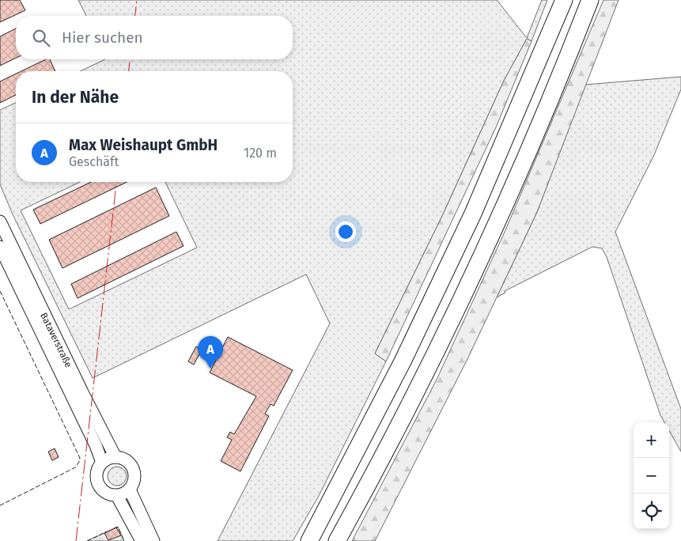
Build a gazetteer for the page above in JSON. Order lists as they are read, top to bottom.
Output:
{
  "streets": {
    "street": ["Bataverstraße"]
  },
  "page": {
    "search": "Hier suchen",
    "heading": "In der Nähe",
    "list": [
      {
        "mark": "A",
        "name": "Max Weishaupt GmbH",
        "note": "Geschäft",
        "value": "120 m"
      }
    ],
    "pins": "A",
    "map_buttons": ["+", "−"]
  }
}
